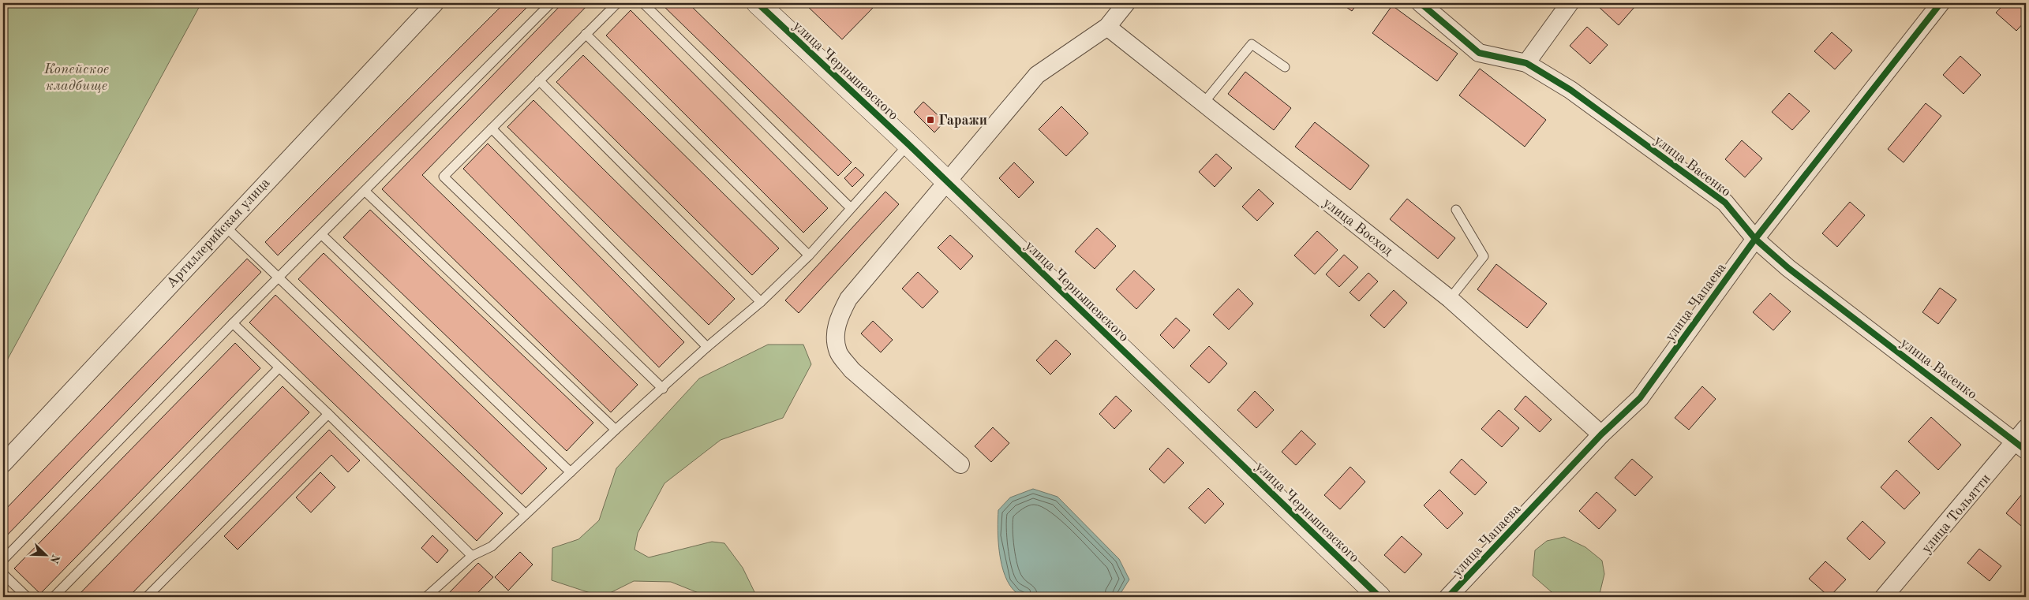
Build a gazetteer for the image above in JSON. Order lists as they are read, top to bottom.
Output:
{
  "streets": {
    "street": [
      "улица Чернышевского",
      "улица Васенко",
      "улица Восход",
      "Артиллерийская улица",
      "улица Чапаева",
      "улица Тольятти"
    ]
  },
  "crossings": [
    ["улица Васенко", "улица Чапаева"],
    ["улица Васенко", "улица Тольятти"],
    ["улица Восход", "улица Чапаева"]
  ],
  "parks": ["Копейское кладбище"],
  "places": {
    "transit": ["Гаражи"]
  },
  "north": "bottom right"
}
